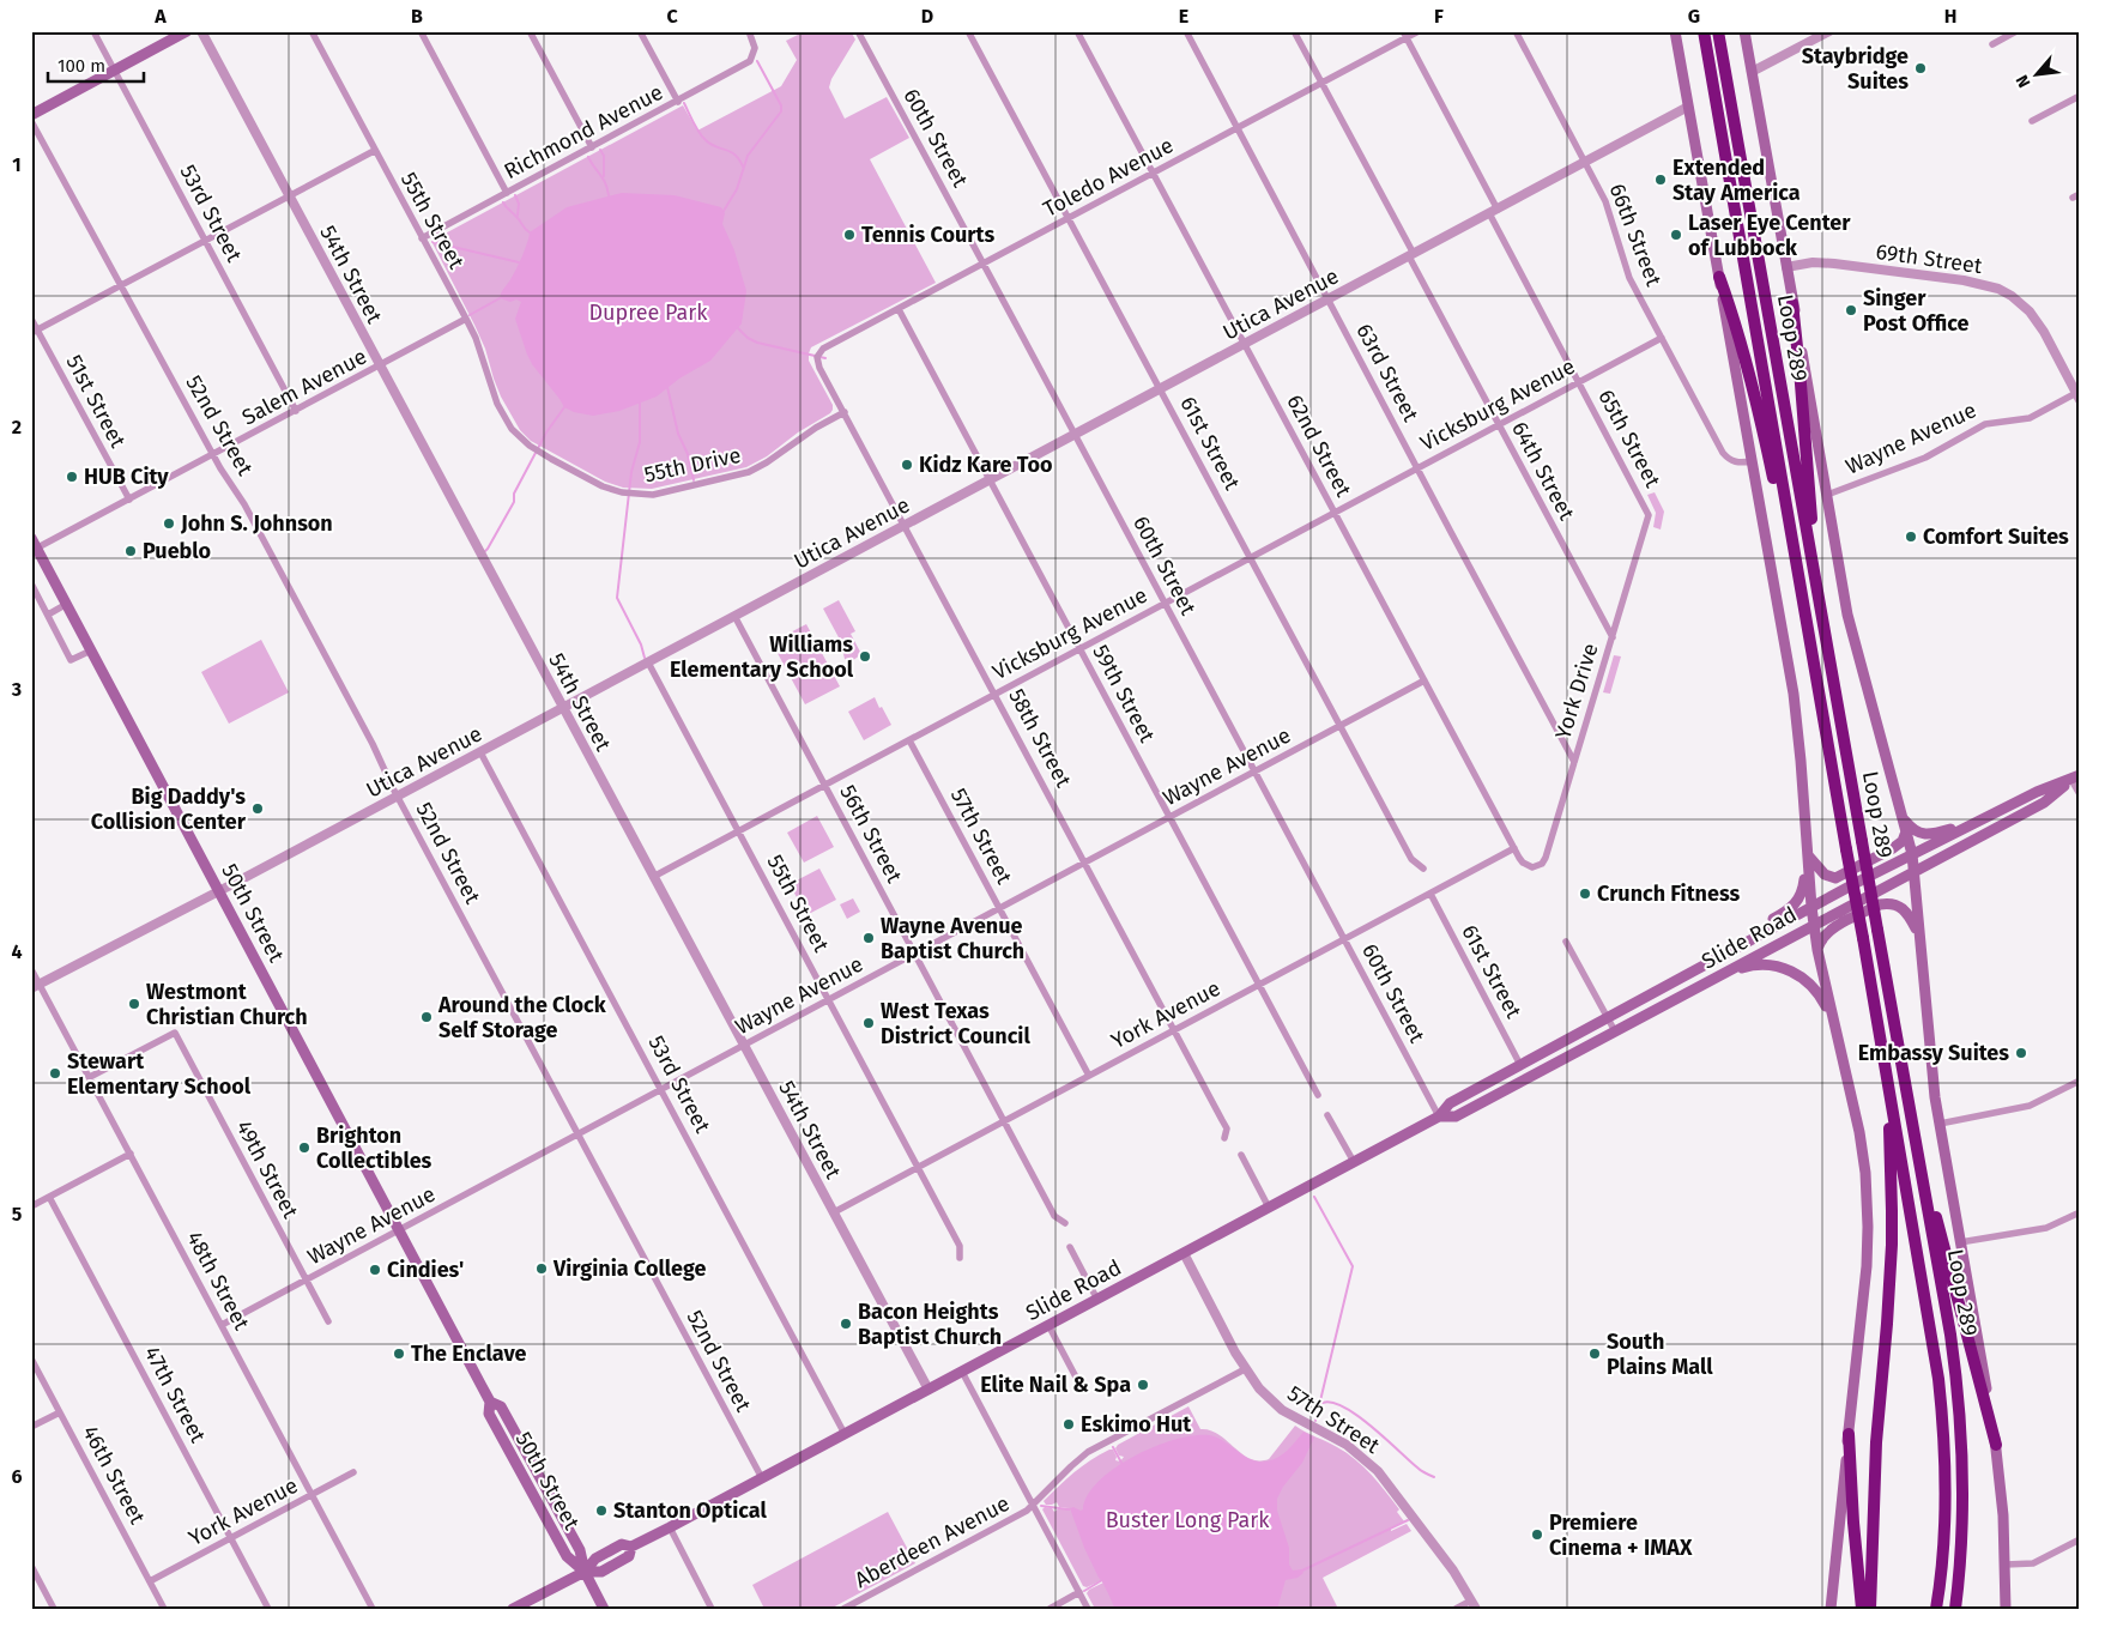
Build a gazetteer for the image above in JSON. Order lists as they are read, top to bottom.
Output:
{
  "streets": {
    "highway": ["Loop 289"],
    "main road": ["50th Street", "Slide Road"],
    "street": [
      "Richmond Avenue",
      "60th Street",
      "Toledo Avenue",
      "53rd Street",
      "55th Street",
      "66th Street",
      "69th Street",
      "54th Street",
      "Utica Avenue",
      "63rd Street",
      "Salem Avenue",
      "51st Street",
      "Vicksburg Avenue",
      "52nd Street",
      "65th Street",
      "Wayne Avenue",
      "61st Street",
      "62nd Street",
      "55th Drive",
      "64th Street",
      "York Drive",
      "59th Street",
      "58th Street",
      "56th Street",
      "57th Street",
      "York Avenue",
      "49th Street",
      "48th Street",
      "47th Street",
      "46th Street",
      "Aberdeen Avenue"
    ]
  },
  "crossings": [
    ["Richmond Avenue", "55th Street"],
    ["60th Street", "Toledo Avenue"],
    ["60th Street", "Utica Avenue"],
    ["60th Street", "Vicksburg Avenue"],
    ["60th Street", "Wayne Avenue"],
    ["60th Street", "Slide Road"],
    ["60th Street", "York Avenue"],
    ["Toledo Avenue", "63rd Street"],
    ["Toledo Avenue", "65th Street"],
    ["Toledo Avenue", "61st Street"],
    ["Toledo Avenue", "62nd Street"],
    ["Toledo Avenue", "64th Street"],
    ["Toledo Avenue", "59th Street"],
    ["Toledo Avenue", "58th Street"],
    ["53rd Street", "Utica Avenue"],
    ["53rd Street", "Salem Avenue"],
    ["53rd Street", "Wayne Avenue"],
    ["53rd Street", "Slide Road"],
    ["55th Street", "Utica Avenue"],
    ["55th Street", "Salem Avenue"],
    ["55th Street", "Vicksburg Avenue"],
    ["55th Street", "Wayne Avenue"],
    ["55th Street", "55th Drive"],
    ["55th Street", "York Avenue"],
    ["66th Street", "Utica Avenue"],
    ["66th Street", "Vicksburg Avenue"],
    ["69th Street", "Wayne Avenue"],
    ["54th Street", "Utica Avenue"],
    ["54th Street", "Salem Avenue"],
    ["54th Street", "Vicksburg Avenue"],
    ["54th Street", "Wayne Avenue"],
    ["54th Street", "Slide Road"],
    ["54th Street", "York Avenue"],
    ["Utica Avenue", "63rd Street"],
    ["Utica Avenue", "52nd Street"],
    ["Utica Avenue", "65th Street"],
    ["Utica Avenue", "61st Street"],
    ["Utica Avenue", "62nd Street"],
    ["Utica Avenue", "64th Street"],
    ["Utica Avenue", "59th Street"],
    ["Utica Avenue", "58th Street"],
    ["Utica Avenue", "56th Street"],
    ["Utica Avenue", "50th Street"],
    ["Utica Avenue", "48th Street"],
    ["63rd Street", "Vicksburg Avenue"],
    ["63rd Street", "York Drive"],
    ["Salem Avenue", "51st Street"],
    ["Salem Avenue", "52nd Street"],
    ["Salem Avenue", "50th Street"],
    ["Vicksburg Avenue", "65th Street"],
    ["Vicksburg Avenue", "61st Street"],
    ["Vicksburg Avenue", "62nd Street"],
    ["Vicksburg Avenue", "64th Street"],
    ["Vicksburg Avenue", "59th Street"],
    ["Vicksburg Avenue", "58th Street"],
    ["Vicksburg Avenue", "56th Street"],
    ["Vicksburg Avenue", "57th Street"],
    ["52nd Street", "Wayne Avenue"],
    ["52nd Street", "Slide Road"],
    ["65th Street", "York Drive"],
    ["Wayne Avenue", "61st Street"],
    ["Wayne Avenue", "62nd Street"],
    ["Wayne Avenue", "59th Street"],
    ["Wayne Avenue", "58th Street"],
    ["Wayne Avenue", "56th Street"],
    ["Wayne Avenue", "57th Street"],
    ["Wayne Avenue", "50th Street"],
    ["Wayne Avenue", "49th Street"],
    ["Wayne Avenue", "48th Street"],
    ["61st Street", "Slide Road"],
    ["61st Street", "York Avenue"],
    ["62nd Street", "York Drive"],
    ["62nd Street", "York Avenue"],
    ["55th Drive", "58th Street"],
    ["64th Street", "York Drive"],
    ["59th Street", "York Avenue"],
    ["58th Street", "York Avenue"],
    ["56th Street", "York Avenue"],
    ["57th Street", "Slide Road"],
    ["57th Street", "York Avenue"],
    ["57th Street", "Aberdeen Avenue"],
    ["50th Street", "Slide Road"],
    ["York Avenue", "48th Street"],
    ["York Avenue", "47th Street"],
    ["York Avenue", "46th Street"],
    ["49th Street", "48th Street"]
  ],
  "parks": ["Dupree Park", "Buster Long Park"],
  "places": [
    "Staybridge Suites",
    "Extended Stay America",
    "Tennis Courts",
    "Laser Eye Center of Lubbock",
    "Singer Post Office",
    "Kidz Kare Too",
    "HUB City",
    "John S. Johnson",
    "Comfort Suites",
    "Pueblo",
    "Williams Elementary School",
    "Big Daddy's Collision Center",
    "Crunch Fitness",
    "Wayne Avenue Baptist Church",
    "Westmont Christian Church",
    "Around the Clock Self Storage",
    "West Texas District Council",
    "Embassy Suites",
    "Stewart Elementary School",
    "Brighton Collectibles",
    "Virginia College",
    "Cindies'",
    "Bacon Heights Baptist Church",
    "The Enclave",
    "South Plains Mall",
    "Elite Nail & Spa",
    "Eskimo Hut",
    "Stanton Optical",
    "Premiere Cinema + IMAX"
  ],
  "scale_bar": "100 m",
  "north": "bottom left",
  "grid": {
    "columns": [
      "A",
      "B",
      "C",
      "D",
      "E",
      "F",
      "G",
      "H"
    ],
    "rows": [
      "1",
      "2",
      "3",
      "4",
      "5",
      "6"
    ]
  }
}
